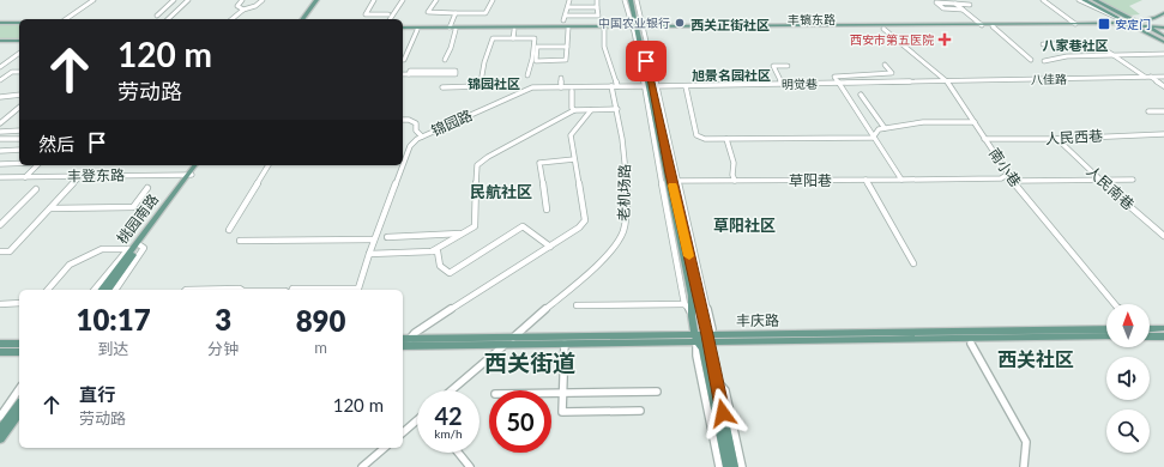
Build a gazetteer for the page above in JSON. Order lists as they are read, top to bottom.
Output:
{
  "streets": {
    "main road": ["丰镐东路", "桃园南路", "丰庆路"],
    "street": [
      "八佳路",
      "明觉巷",
      "锦园路",
      "人民西巷",
      "南小巷",
      "丰登东路",
      "草阳巷",
      "人民南巷",
      "老机场路"
    ]
  },
  "crossings": [
    ["丰镐东路", "南小巷"],
    ["丰镐东路", "老机场路"],
    ["八佳路", "明觉巷"],
    ["八佳路", "南小巷"],
    ["明觉巷", "锦园路"],
    ["明觉巷", "南小巷"],
    ["锦园路", "老机场路"],
    ["人民西巷", "南小巷"],
    ["人民西巷", "人民南巷"],
    ["南小巷", "草阳巷"],
    ["丰登东路", "桃园南路"],
    ["老机场路", "丰庆路"]
  ],
  "districts": [
    "西关正街社区",
    "八家巷社区",
    "旭景名园社区",
    "锦园社区",
    "民航社区",
    "草阳社区",
    "西关社区",
    "西关街道"
  ],
  "places": {
    "other": ["中国农业银行"],
    "transit": ["安定门"],
    "health": ["西安市第五医院"]
  },
  "north": "top",
  "page": {
    "turn": ["120 m", "劳动路"],
    "then": "然后",
    "eta": [
      "10:17",
      "到达",
      "3",
      "分钟",
      "890",
      "m"
    ],
    "list": [
      {
        "name": "直行",
        "note": "劳动路",
        "value": "120 m"
      }
    ],
    "speed": "42 km/h",
    "limit": "50"
  }
}
